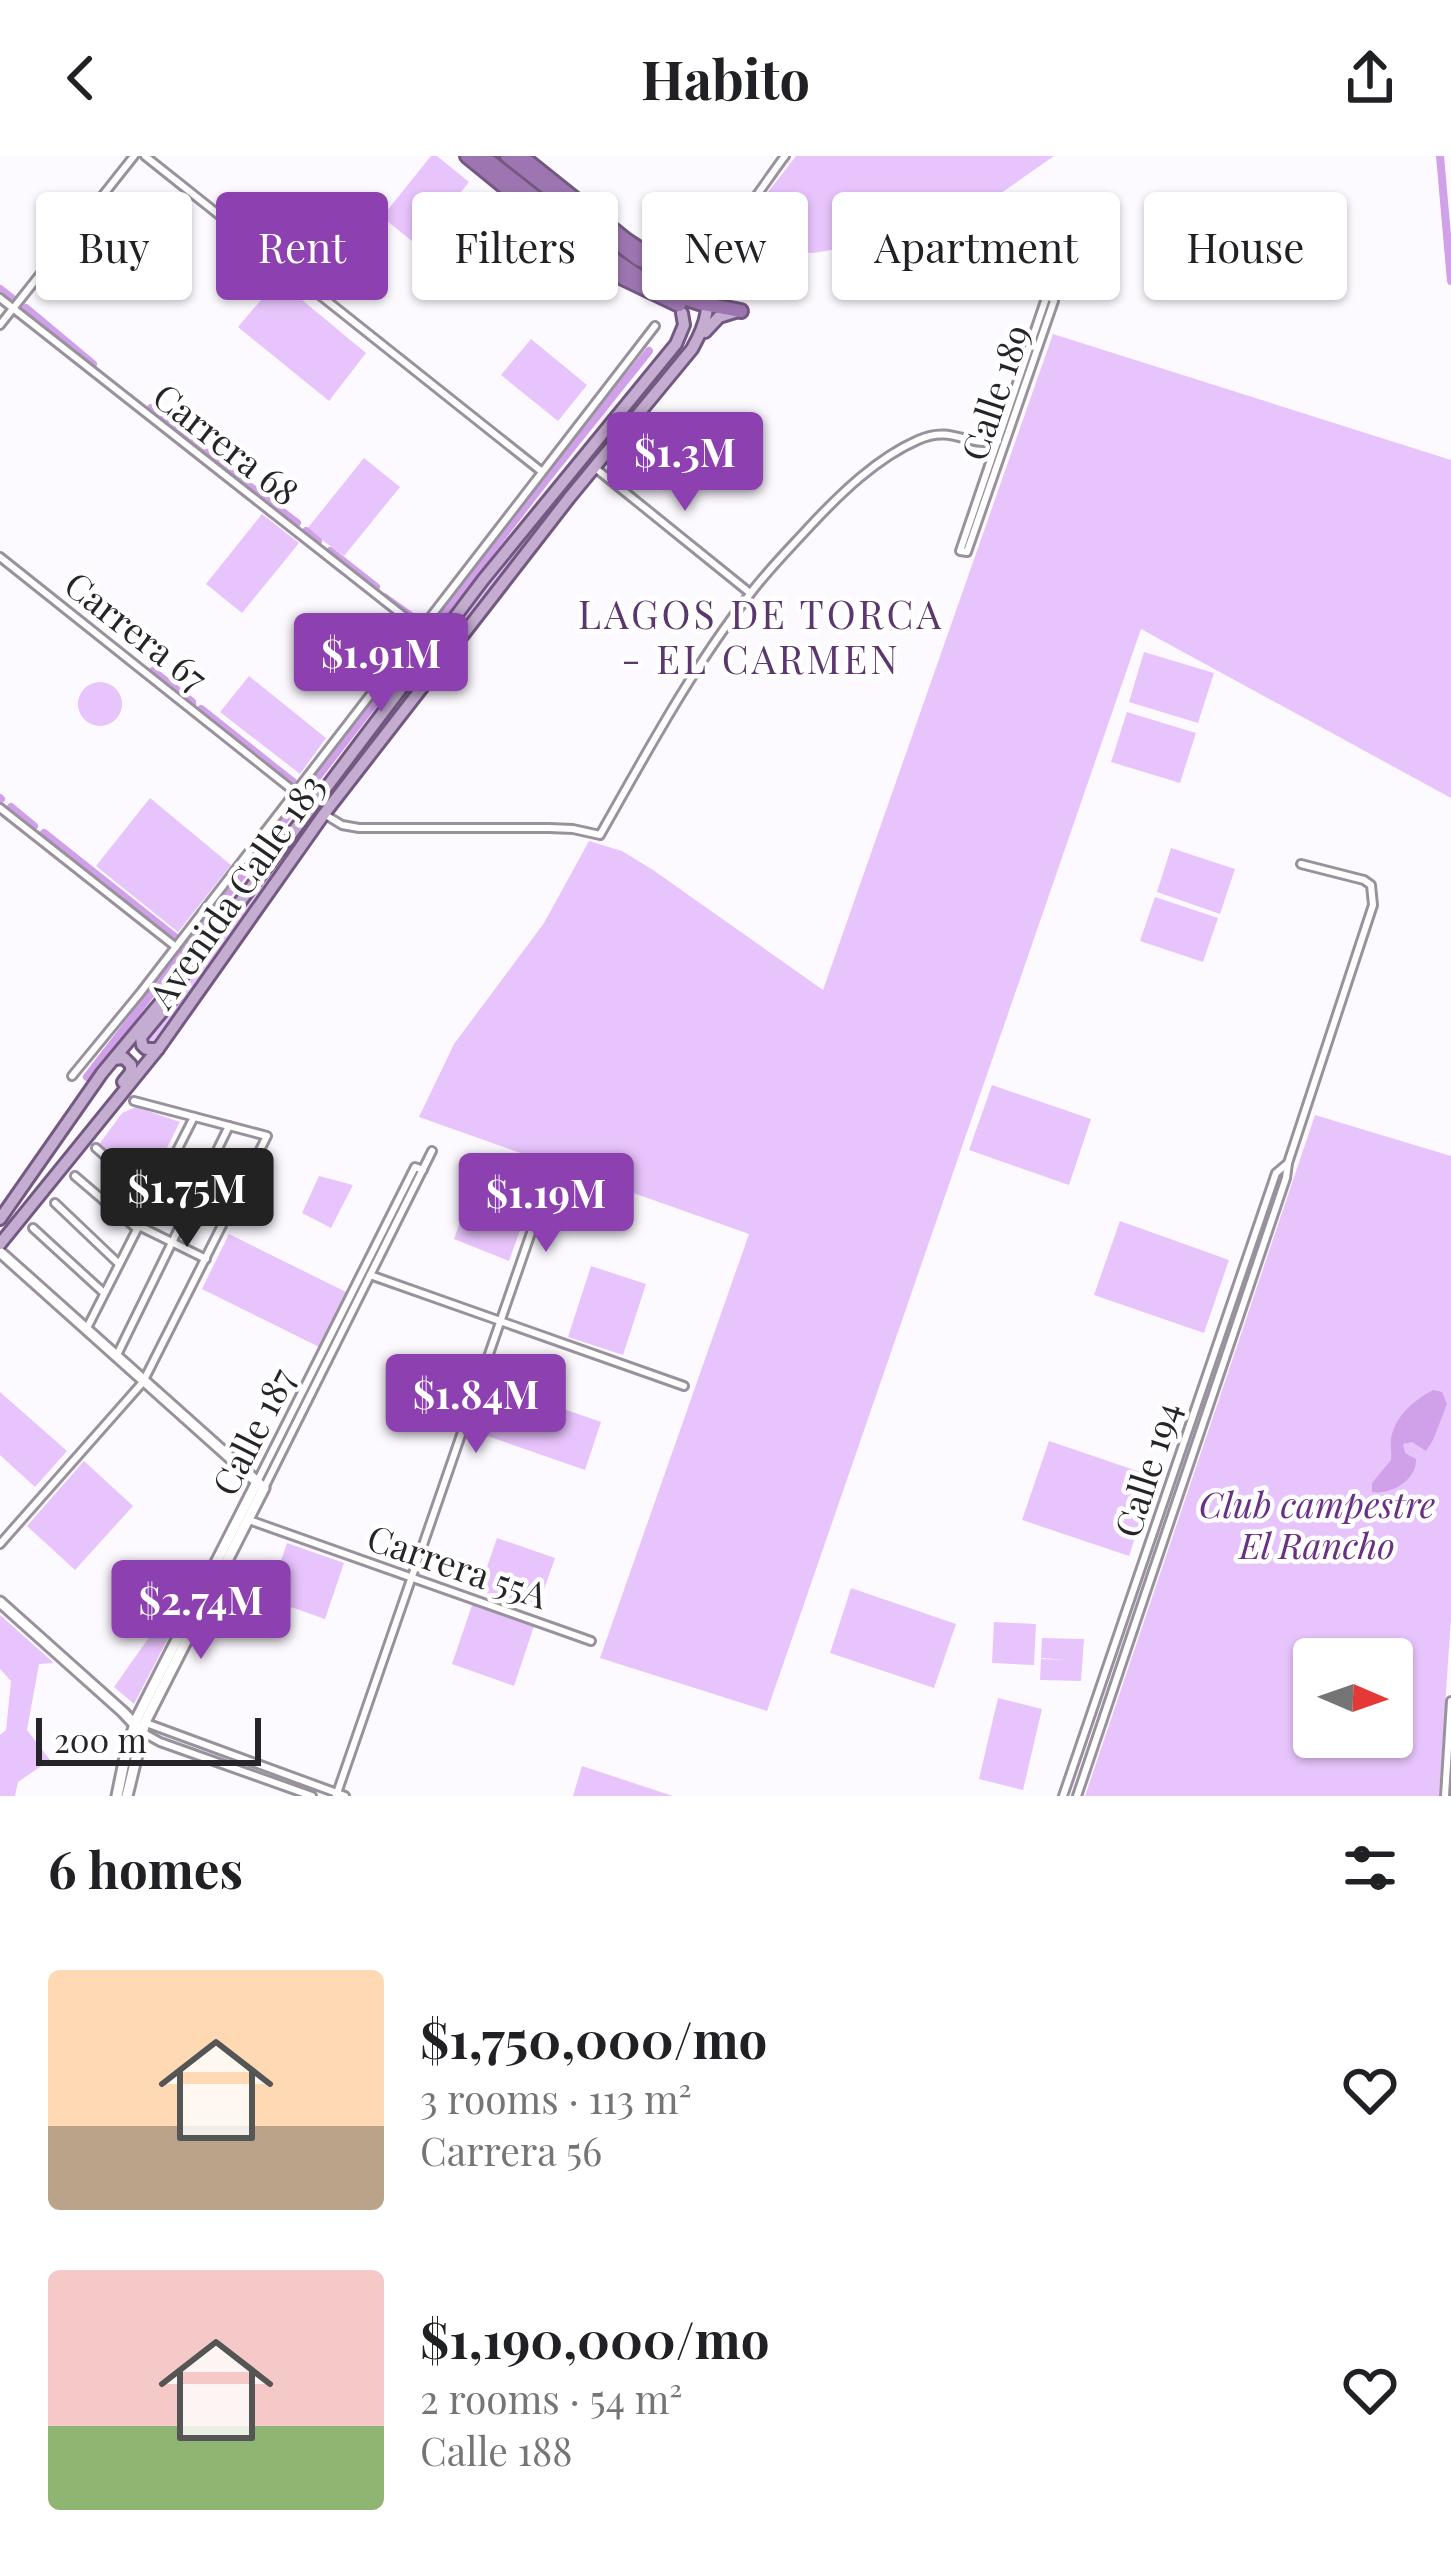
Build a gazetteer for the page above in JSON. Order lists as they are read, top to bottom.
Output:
{
  "streets": {
    "main road": ["Avenida Calle 183"],
    "street": [
      "Calle 189",
      "Carrera 68",
      "Carrera 67",
      "Calle 187",
      "Calle 194",
      "Carrera 55A"
    ]
  },
  "crossings": [
    ["Calle 187", "Carrera 55A"]
  ],
  "districts": ["LAGOS DE TORCA - EL CARMEN"],
  "parks": ["Club campestre El Rancho"],
  "scale_bar": "200 m",
  "north": "right",
  "page": {
    "header": "Habito",
    "chip": [
      "Buy",
      "Rent",
      "Filters",
      "New",
      "Apartment",
      "House"
    ],
    "price": [
      "$1.3M",
      "$1.91M",
      "$1.75M",
      "$1.19M",
      "$1.84M",
      "$2.74M"
    ],
    "scale": "200 m",
    "heading": "6 homes",
    "list": [
      {
        "name": "$1,750,000/mo",
        "note": "3 rooms · 113 m² · Carrera 56"
      },
      {
        "name": "$1,190,000/mo",
        "note": "2 rooms · 54 m² · Calle 188"
      }
    ]
  }
}
